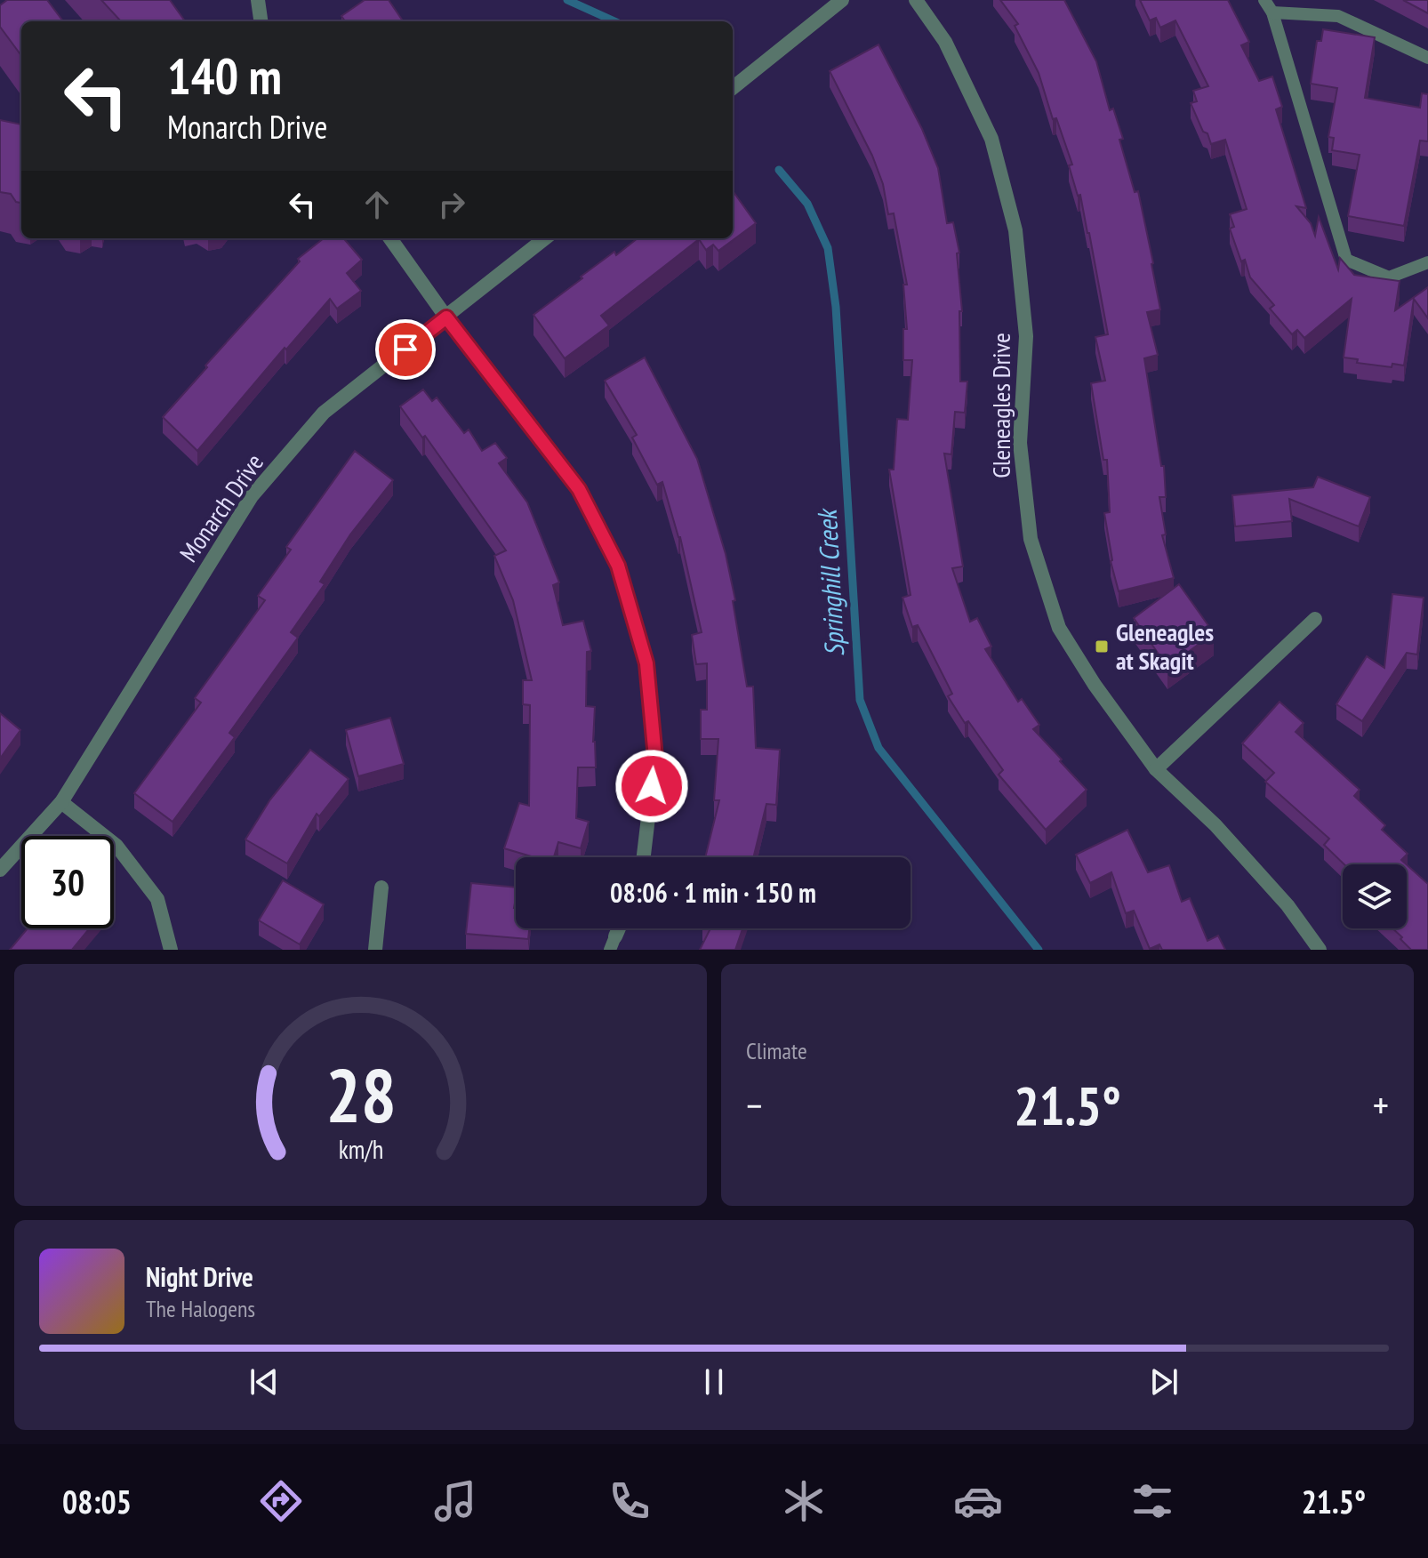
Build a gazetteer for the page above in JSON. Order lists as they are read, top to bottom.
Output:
{
  "streets": {
    "street": ["Gleneagles Drive", "Monarch Drive"]
  },
  "water": ["Springhill Creek"],
  "places": {
    "transit": ["Gleneagles at Skagit"]
  },
  "page": {
    "turn": ["140 m", "Monarch Drive"],
    "limit": "30",
    "trip": "08:06 · 1 min · 150 m",
    "tile": "Climate",
    "heat": ["−", "21.5°", "+"],
    "song": ["Night Drive", "The Halogens"],
    "tabs": ["08:05", "21.5°"],
    "gauge": ["28", "km/h"]
  }
}
